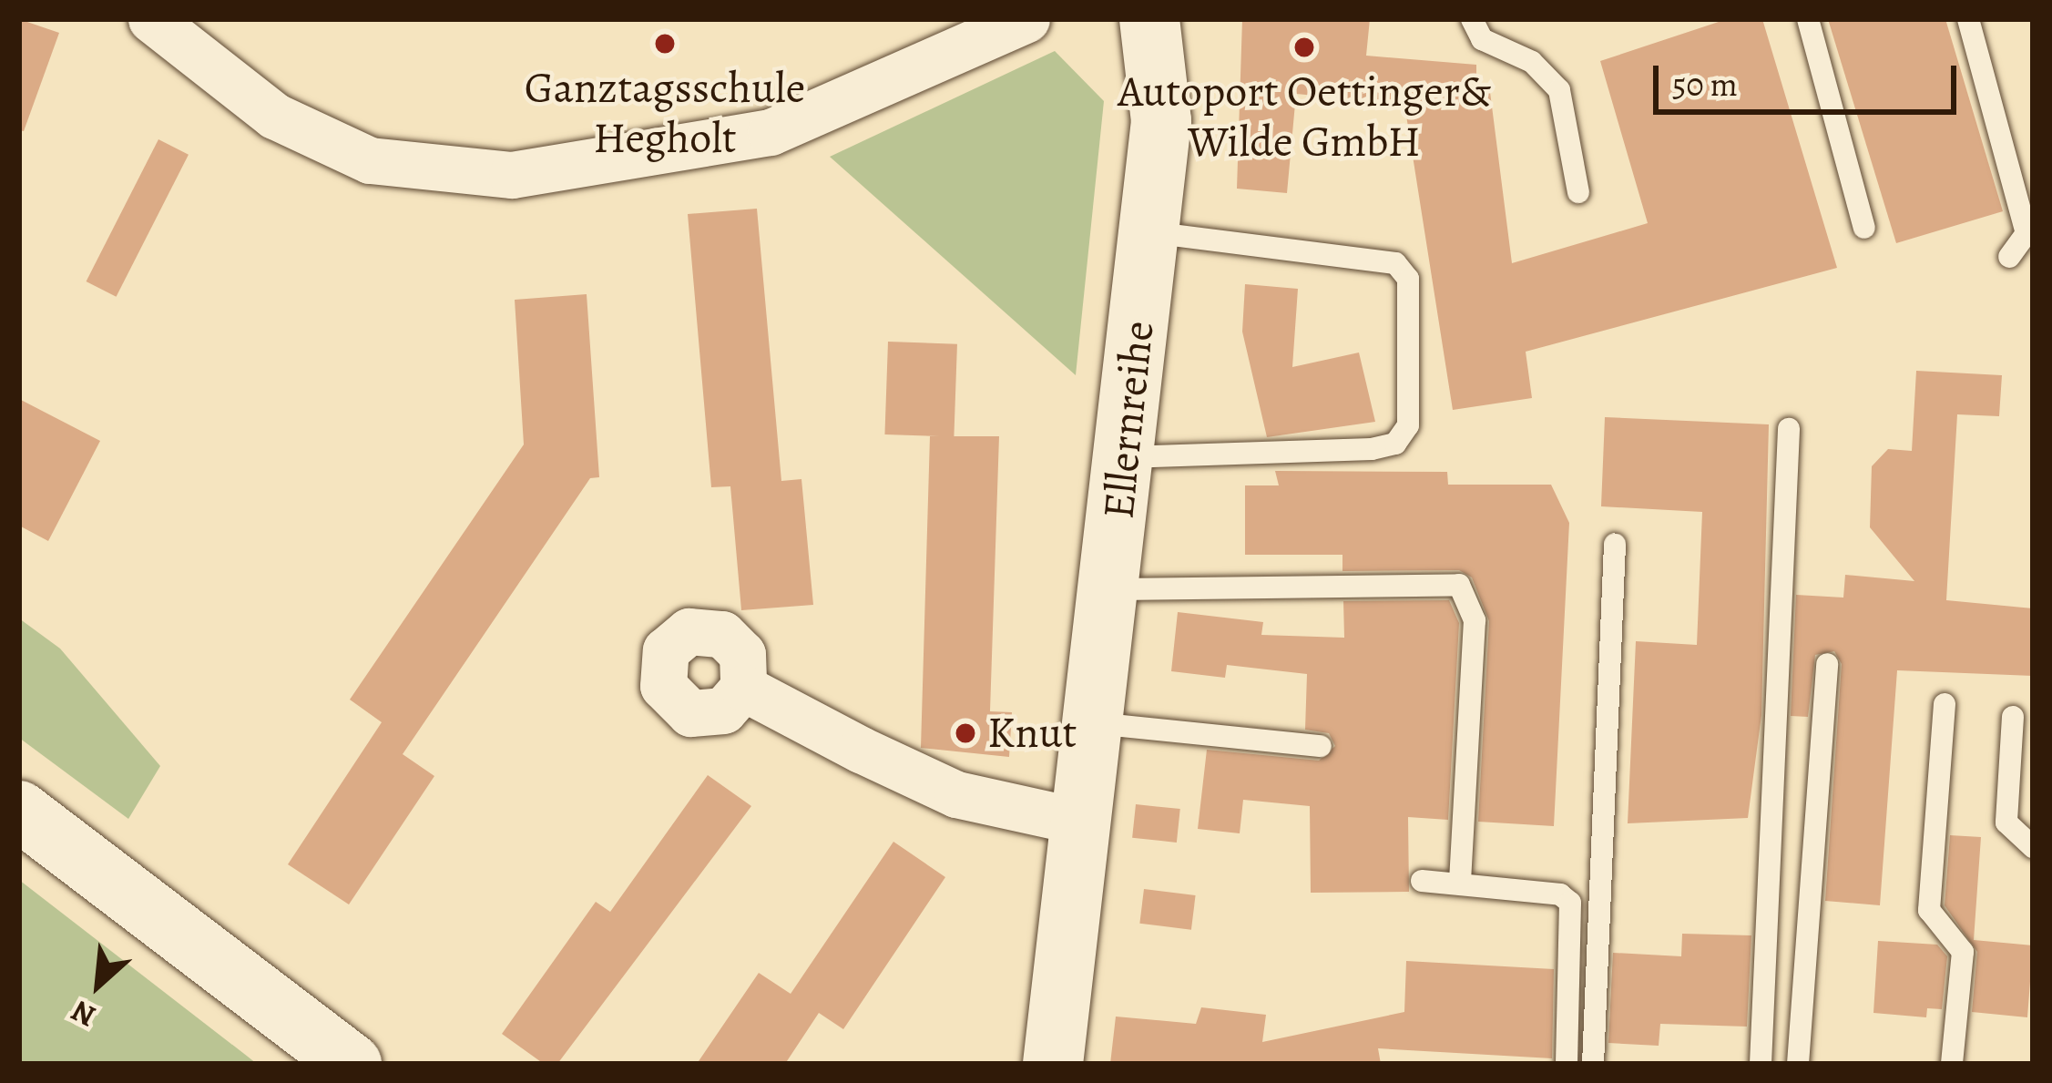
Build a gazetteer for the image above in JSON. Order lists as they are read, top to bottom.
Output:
{
  "streets": {
    "street": ["Ellernreihe"]
  },
  "places": ["Ganztagsschule Hegholt", "Autoport Oettinger& Wilde GmbH", "Knut"],
  "scale_bar": "50 m",
  "north": "bottom left"
}
